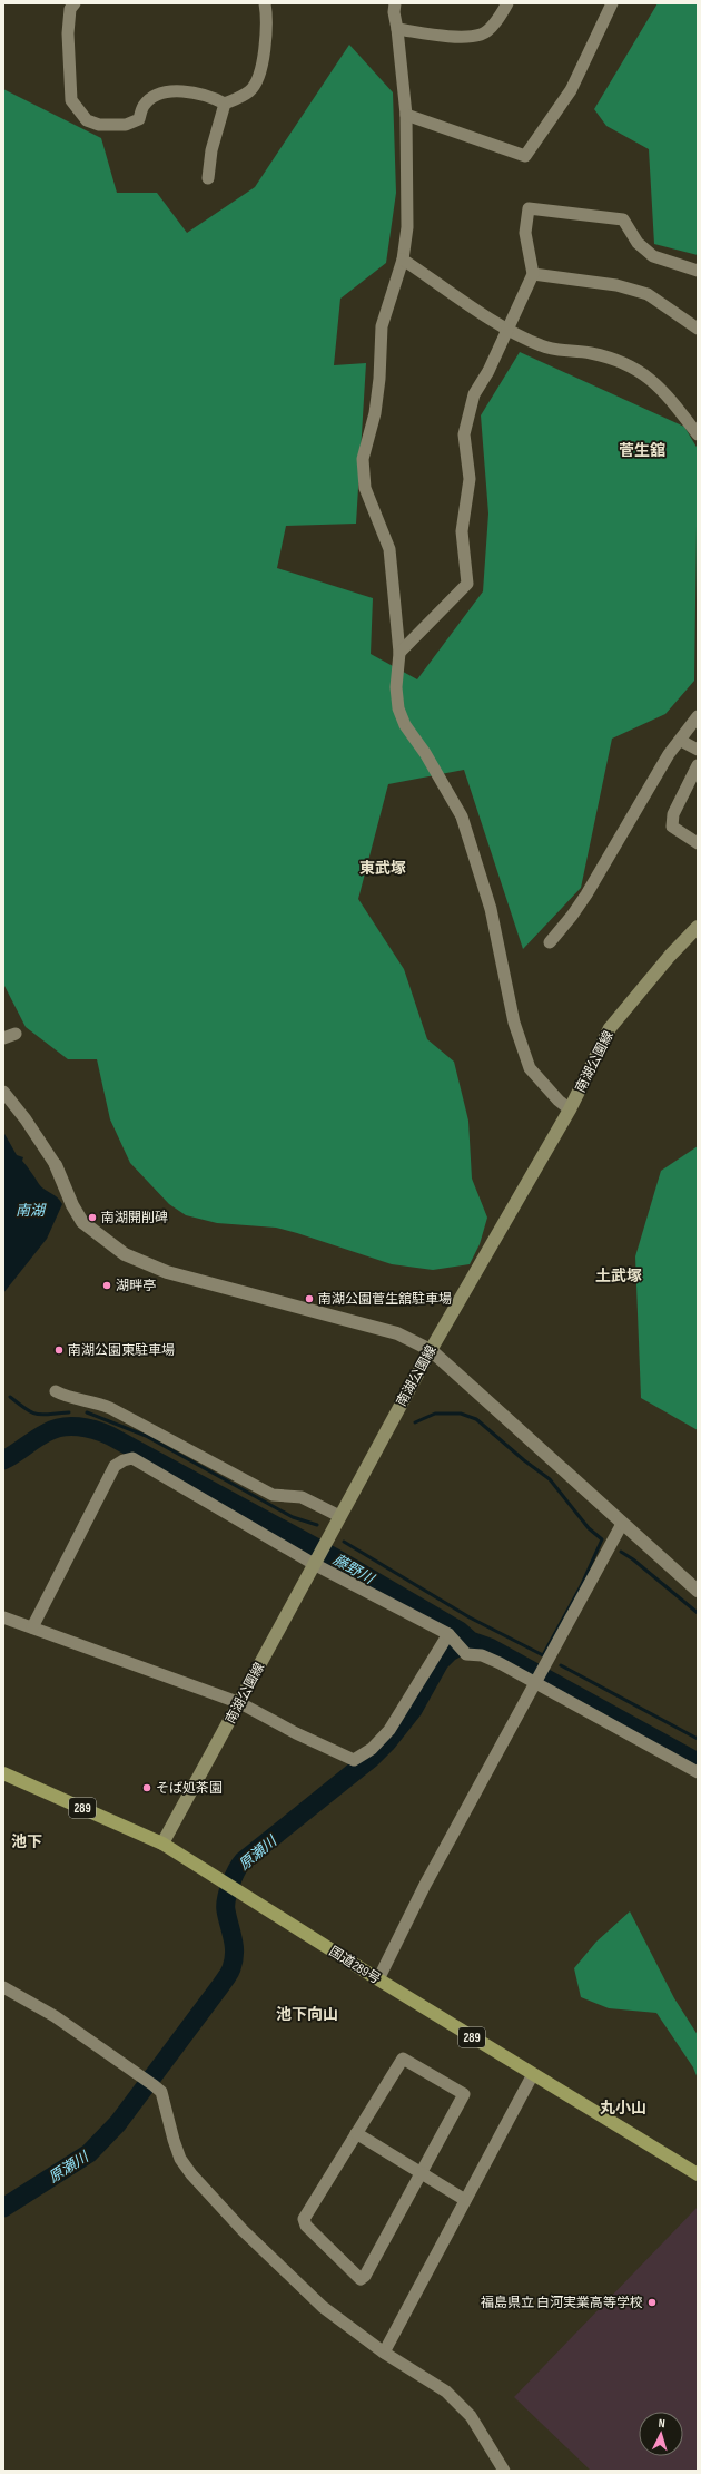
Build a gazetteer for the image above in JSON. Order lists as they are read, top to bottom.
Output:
{
  "streets": {
    "highway": ["289", "国道289号"],
    "main road": ["南湖公園線"]
  },
  "crossings": [
    ["南湖公園線", "国道289号"]
  ],
  "districts": [
    "菅生舘",
    "東武塚",
    "土武塚",
    "池下",
    "池下向山",
    "丸小山"
  ],
  "water": ["南湖", "藤野川", "原瀬川"],
  "places": [
    "南湖開削碑",
    "湖畔亭",
    "南湖公園菅生舘駐車場",
    "南湖公園東駐車場",
    "そば処茶園",
    "福島県立 白河実業高等学校"
  ],
  "north": "top"
}
